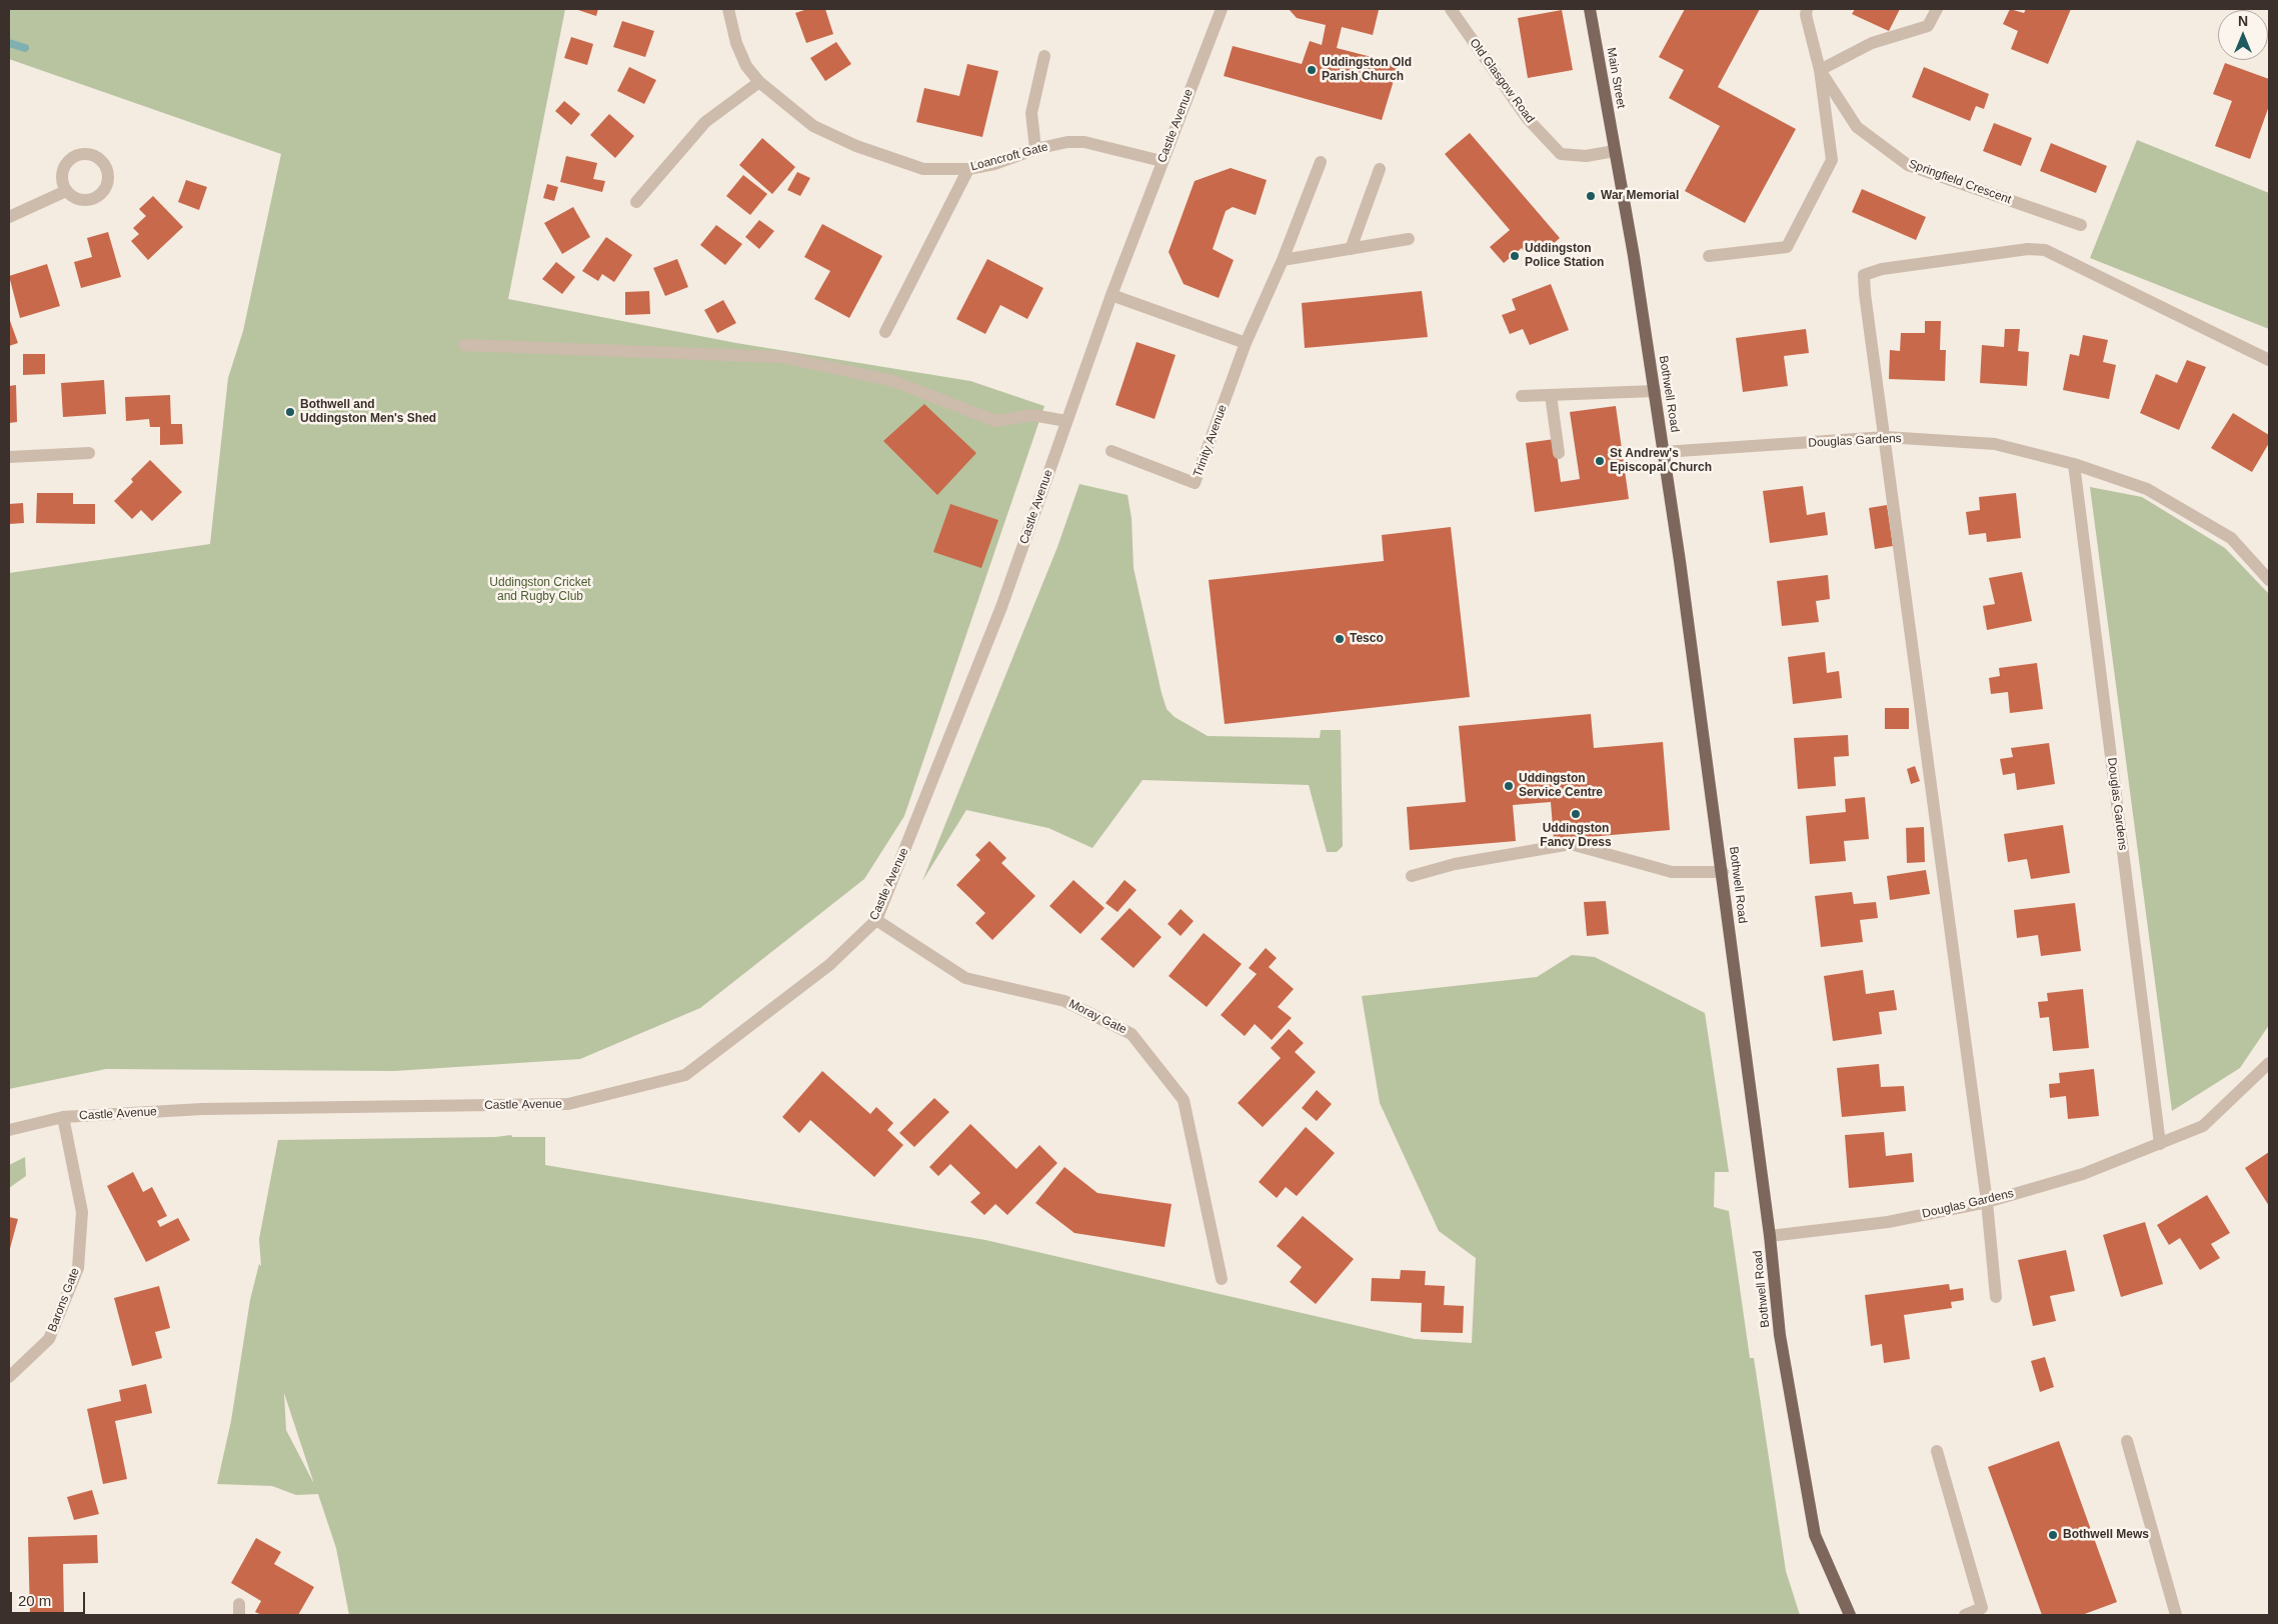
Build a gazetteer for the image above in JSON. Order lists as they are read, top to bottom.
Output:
{
  "streets": {
    "main road": ["Main Street", "Bothwell Road"],
    "street": [
      "Old Glasgow Road",
      "Castle Avenue",
      "Loancroft Gate",
      "Springfield Crescent",
      "Trinity Avenue",
      "Douglas Gardens",
      "Moray Gate",
      "Barons Gate"
    ]
  },
  "crossings": [
    ["Main Street", "Old Glasgow Road"],
    ["Main Street", "Bothwell Road"],
    ["Old Glasgow Road", "Bothwell Road"],
    ["Castle Avenue", "Loancroft Gate"],
    ["Castle Avenue", "Moray Gate"],
    ["Castle Avenue", "Barons Gate"],
    ["Bothwell Road", "Douglas Gardens"]
  ],
  "parks": ["Uddingston Cricket and Rugby Club"],
  "places": [
    "Uddingston Old Parish Church",
    "War Memorial",
    "Uddingston Police Station",
    "Bothwell and Uddingston Men's Shed",
    "St Andrew's Episcopal Church",
    "Tesco",
    "Uddingston Service Centre",
    "Uddingston Fancy Dress",
    "Bothwell Mews"
  ],
  "scale_bar": "20 m",
  "north": "top"
}
